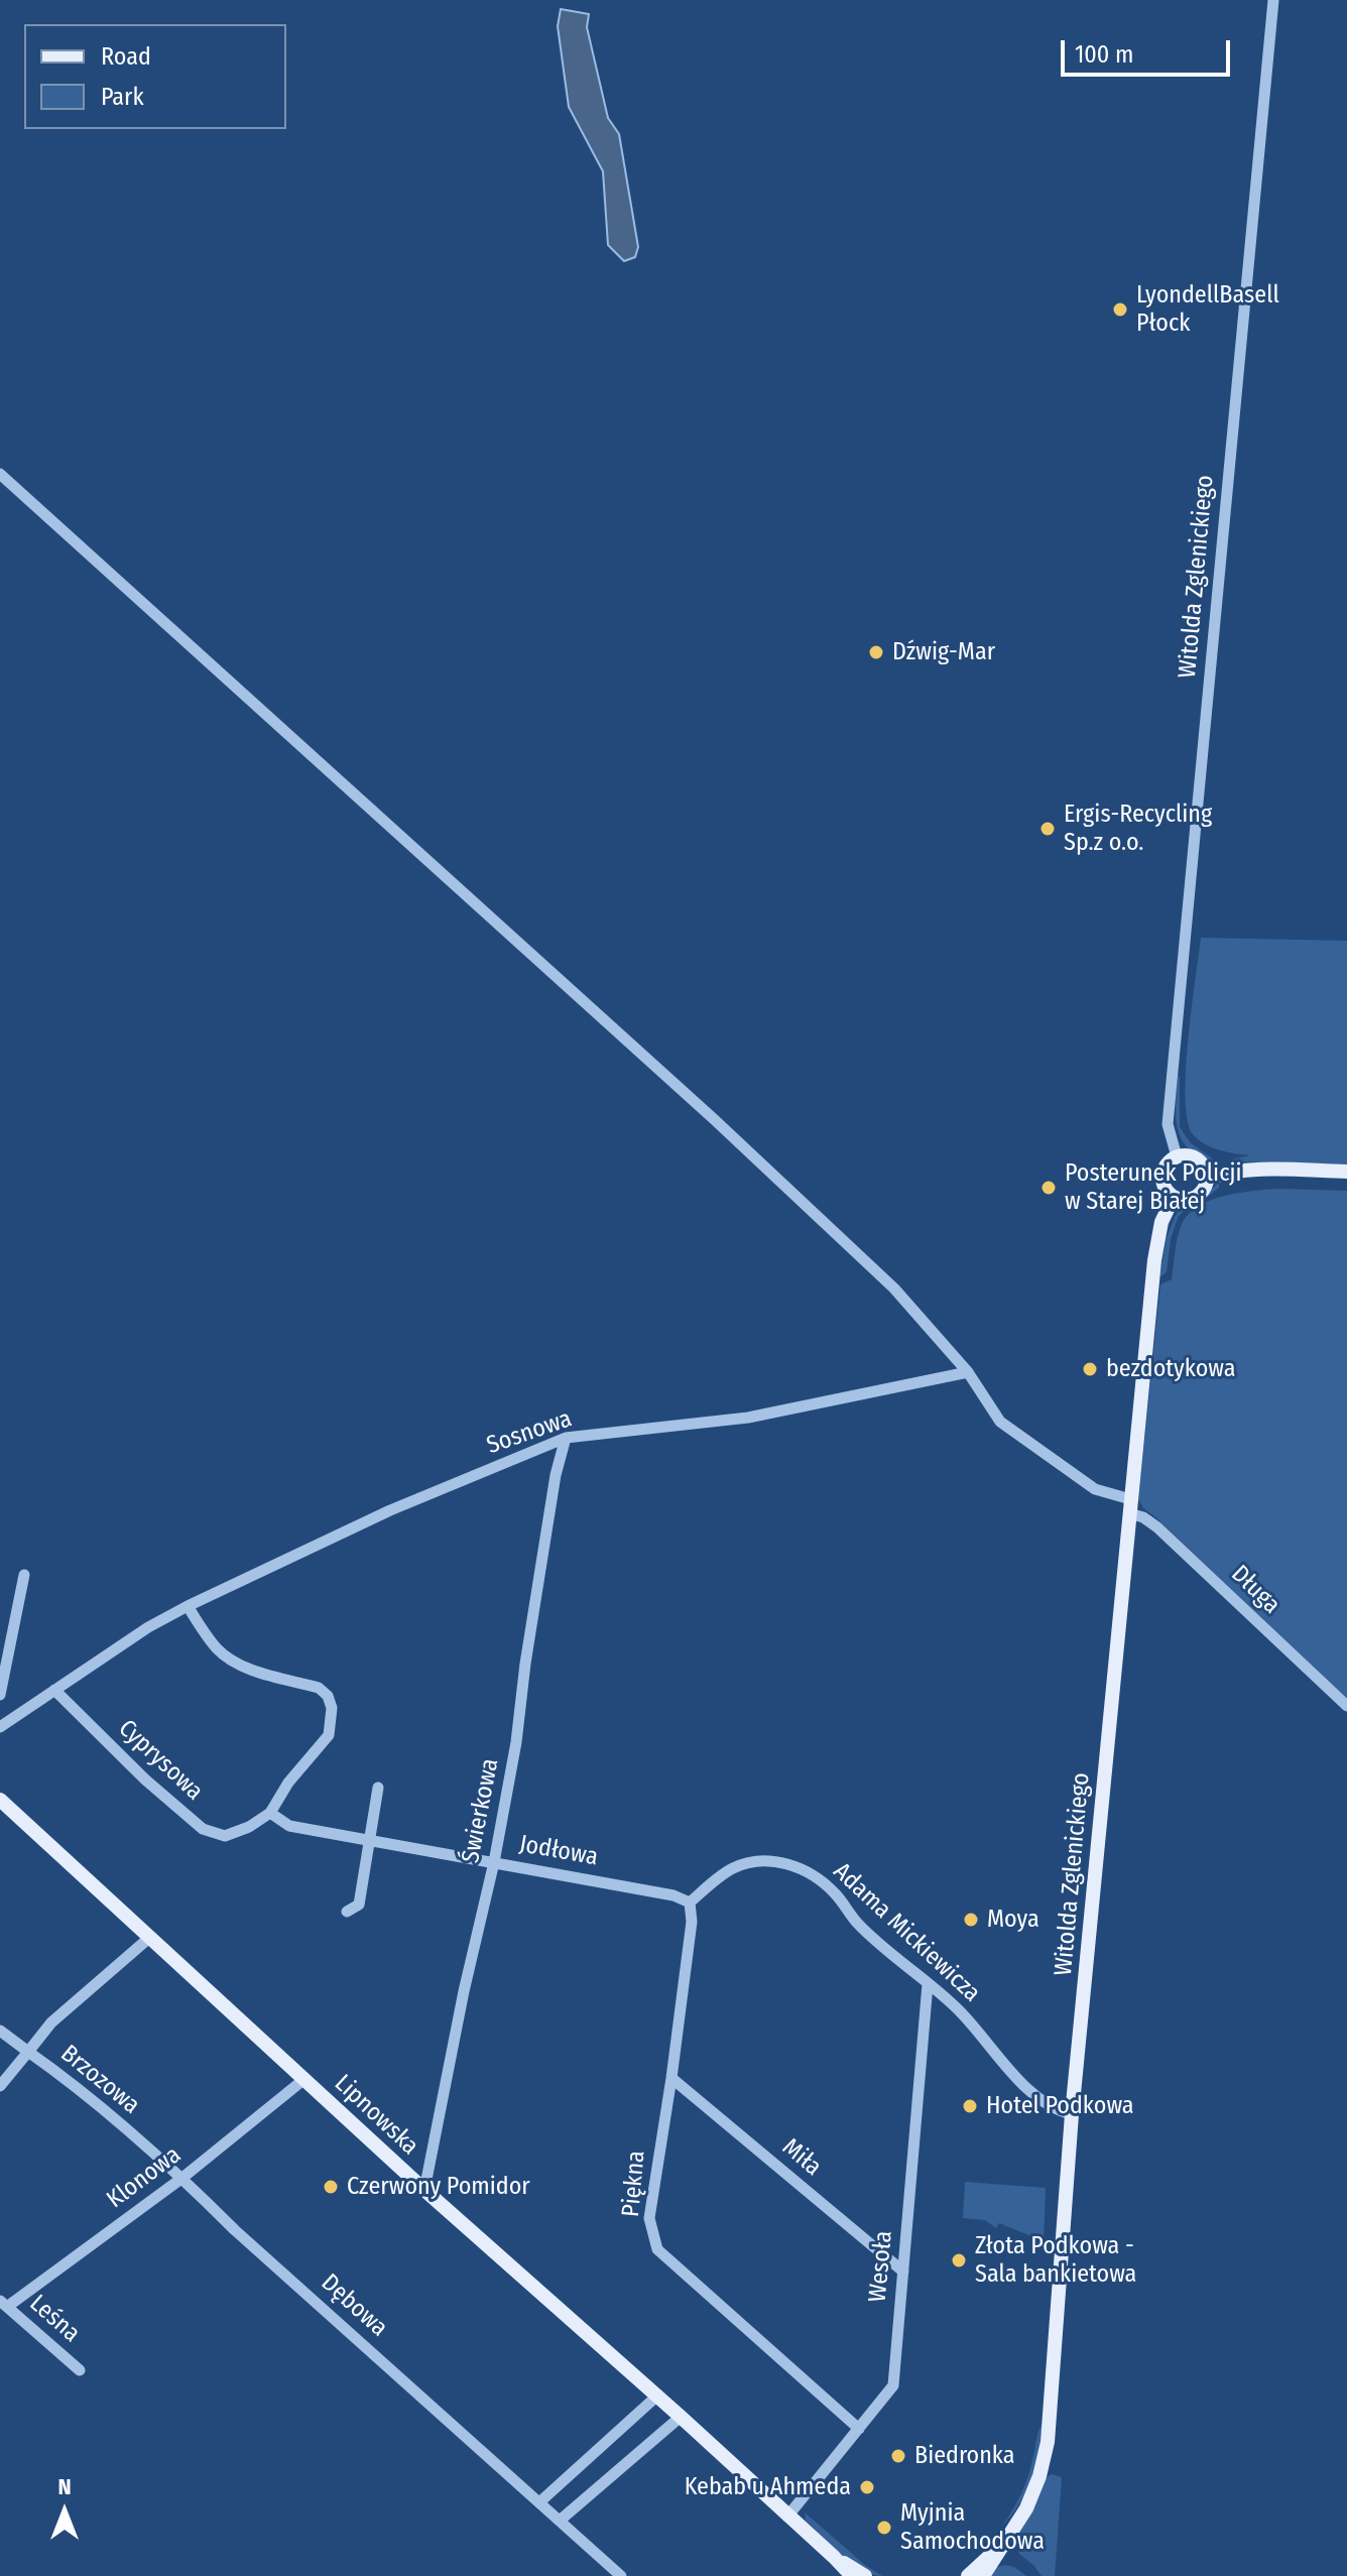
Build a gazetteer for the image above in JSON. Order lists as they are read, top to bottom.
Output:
{
  "streets": {
    "main road": ["Witolda Zglenickiego", "Lipnowska"],
    "street": [
      "Sosnowa",
      "Długa",
      "Cyprysowa",
      "Świerkowa",
      "Jodłowa",
      "Adama Mickiewicza",
      "Brzozowa",
      "Miła",
      "Klonowa",
      "Piękna",
      "Wesoła",
      "Dębowa",
      "Leśna"
    ]
  },
  "crossings": [
    ["Witolda Zglenickiego", "Długa"],
    ["Witolda Zglenickiego", "Adama Mickiewicza"],
    ["Sosnowa", "Cyprysowa"],
    ["Sosnowa", "Świerkowa"],
    ["Cyprysowa", "Jodłowa"],
    ["Świerkowa", "Jodłowa"],
    ["Świerkowa", "Lipnowska"],
    ["Jodłowa", "Adama Mickiewicza"],
    ["Jodłowa", "Piękna"],
    ["Adama Mickiewicza", "Piękna"],
    ["Adama Mickiewicza", "Wesoła"],
    ["Brzozowa", "Dębowa"],
    ["Lipnowska", "Klonowa"],
    ["Lipnowska", "Wesoła"],
    ["Miła", "Piękna"],
    ["Miła", "Wesoła"],
    ["Klonowa", "Dębowa"],
    ["Klonowa", "Leśna"],
    ["Piękna", "Wesoła"]
  ],
  "places": [
    "LyondellBasell Płock",
    "Dźwig-Mar",
    "Ergis-Recycling Sp.z o.o.",
    "Posterunek Policji w Starej Białej",
    "bezdotykowa",
    "Moya",
    "Hotel Podkowa",
    "Czerwony Pomidor",
    "Złota Podkowa - Sala bankietowa",
    "Biedronka",
    "Kebab u Ahmeda",
    "Myjnia Samochodowa"
  ],
  "legend": ["Road", "Park"],
  "scale_bar": "100 m",
  "north": "top"
}
